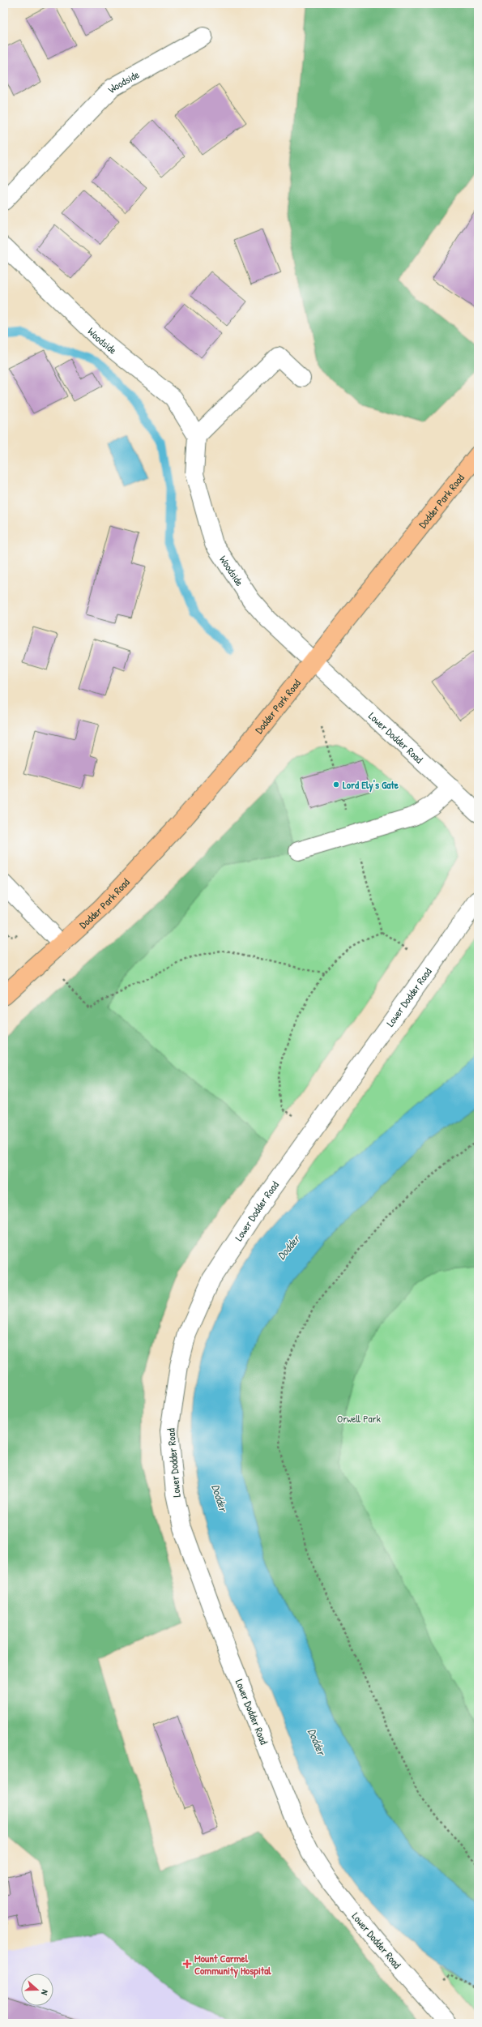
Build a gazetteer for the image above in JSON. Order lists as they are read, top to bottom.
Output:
{
  "streets": {
    "main road": ["Dodder Park Road"],
    "street": ["Woodside", "Lower Dodder Road"]
  },
  "crossings": [
    ["Woodside", "Dodder Park Road"],
    ["Woodside", "Lower Dodder Road"],
    ["Dodder Park Road", "Lower Dodder Road"]
  ],
  "water": ["Dodder"],
  "parks": ["Orwell Park"],
  "places": {
    "other": ["Lord Ely's Gate"],
    "health": ["Mount Carmel Community Hospital"]
  },
  "north": "right"
}
